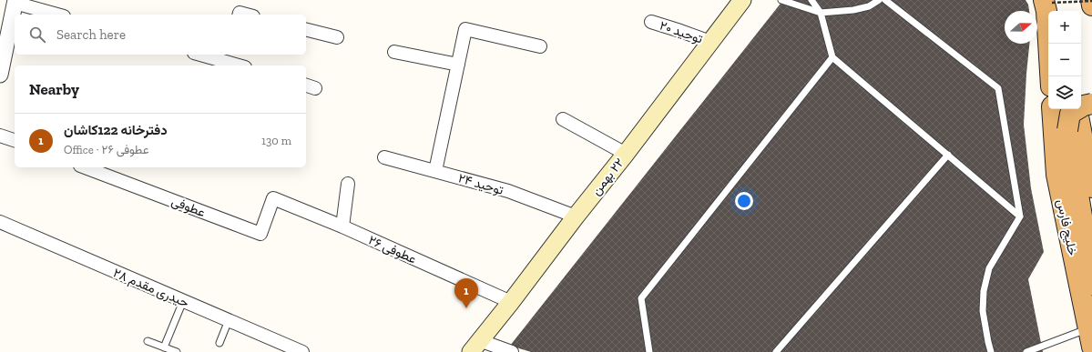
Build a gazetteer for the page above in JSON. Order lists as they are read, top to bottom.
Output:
{
  "streets": {
    "highway": ["خلیج فارس"],
    "main road": ["٢٢ بهمن"],
    "street": [
      "توحید ۲۰",
      "توحید ۲۴",
      "عطوفی",
      "عطوفی ۲۶",
      "حیدری مقدم ۲۸"
    ]
  },
  "crossings": [
    ["توحید ۲۰", "٢٢ بهمن"],
    ["٢٢ بهمن", "توحید ۲۴"],
    ["٢٢ بهمن", "عطوفی ۲۶"],
    ["عطوفی", "عطوفی ۲۶"]
  ],
  "north": "right",
  "page": {
    "map_buttons": ["+", "−"],
    "search": "Search here",
    "heading": "Nearby",
    "list": [
      {
        "mark": "1",
        "name": "دفترخانه 122کاشان",
        "note": "Office · عطوفی ۲۶",
        "value": "130 m"
      }
    ],
    "pins": "1"
  }
}
